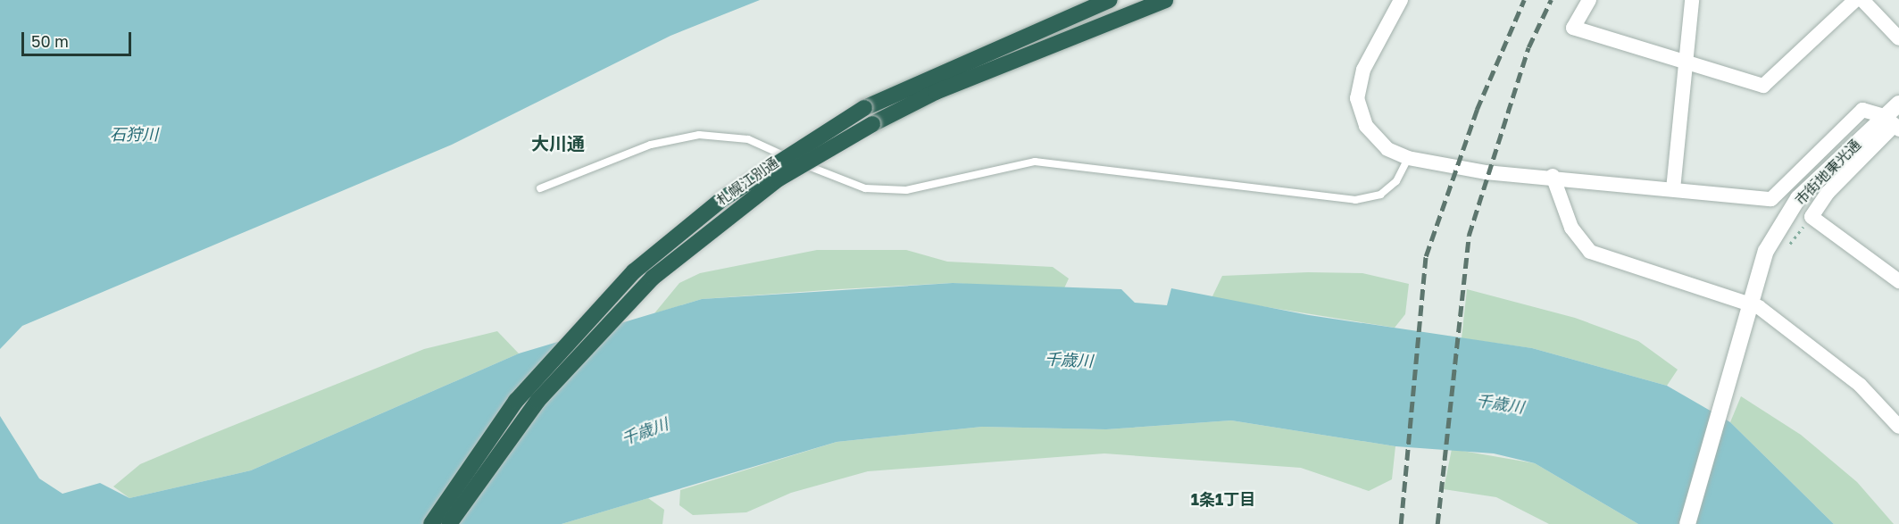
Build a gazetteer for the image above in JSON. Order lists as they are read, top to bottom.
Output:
{
  "streets": {
    "highway": ["札幌江別通"],
    "street": ["市街地東光通"]
  },
  "districts": ["大川通", "1条1丁目"],
  "water": ["石狩川", "千歳川"],
  "scale_bar": "50 m"
}
